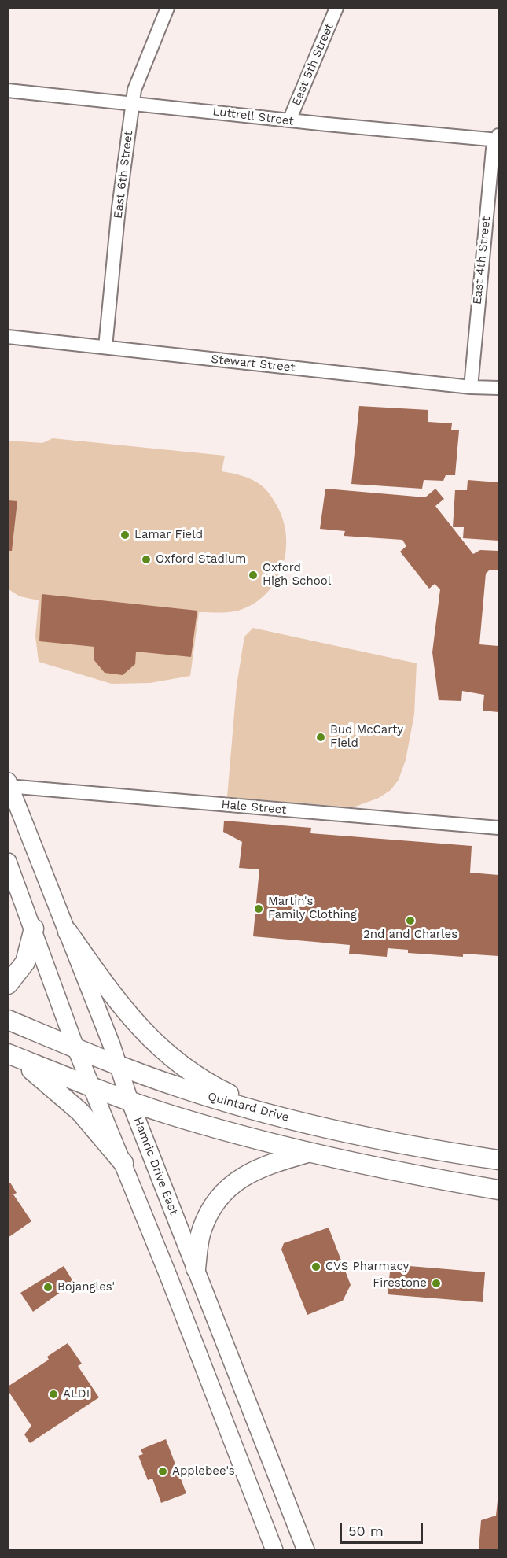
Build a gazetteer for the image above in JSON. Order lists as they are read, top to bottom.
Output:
{
  "streets": {
    "highway": ["Quintard Drive"],
    "main road": ["Hamric Drive East"],
    "street": [
      "East 5th Street",
      "Luttrell Street",
      "East 6th Street",
      "East 4th Street",
      "Stewart Street",
      "Hale Street"
    ]
  },
  "crossings": [
    ["East 5th Street", "Luttrell Street"],
    ["Luttrell Street", "East 6th Street"],
    ["Luttrell Street", "East 4th Street"],
    ["East 6th Street", "Stewart Street"],
    ["East 4th Street", "Stewart Street"],
    ["Hale Street", "Hamric Drive East"],
    ["Quintard Drive", "Hamric Drive East"]
  ],
  "places": [
    "Lamar Field",
    "Oxford Stadium",
    "Oxford High School",
    "Bud McCarty Field",
    "Martin's Family Clothing",
    "2nd and Charles",
    "CVS Pharmacy",
    "Firestone",
    "Bojangles'",
    "ALDI",
    "Applebee's"
  ],
  "scale_bar": "50 m"
}
